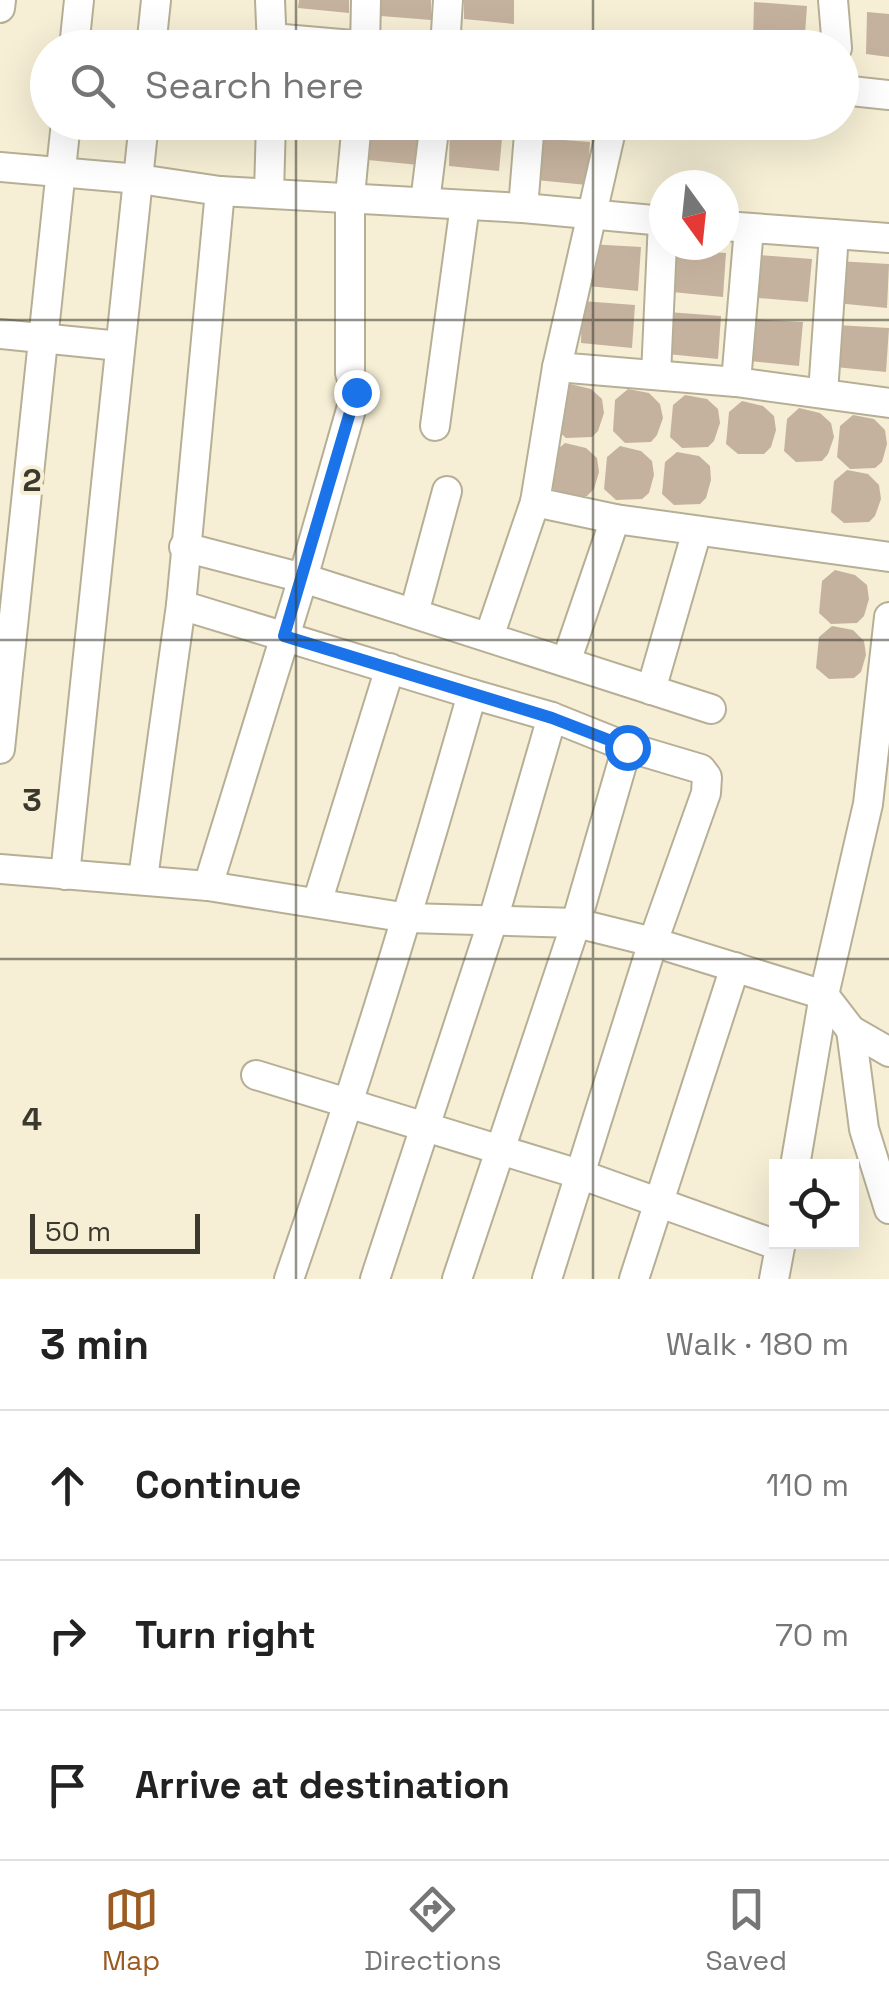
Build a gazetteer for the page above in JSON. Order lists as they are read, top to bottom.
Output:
{
  "scale_bar": "50 m",
  "north": "bottom",
  "page": {
    "search": "Search here",
    "scale": "50 m",
    "heading": ["3 min", "Walk · 180 m"],
    "list": [
      ["Continue", "110 m"],
      ["Turn right", "70 m"],
      "Arrive at destination"
    ],
    "nav": ["Map", "Directions", "Saved"]
  },
  "grid": {
    "rows": ["2", "3", "4"]
  }
}
